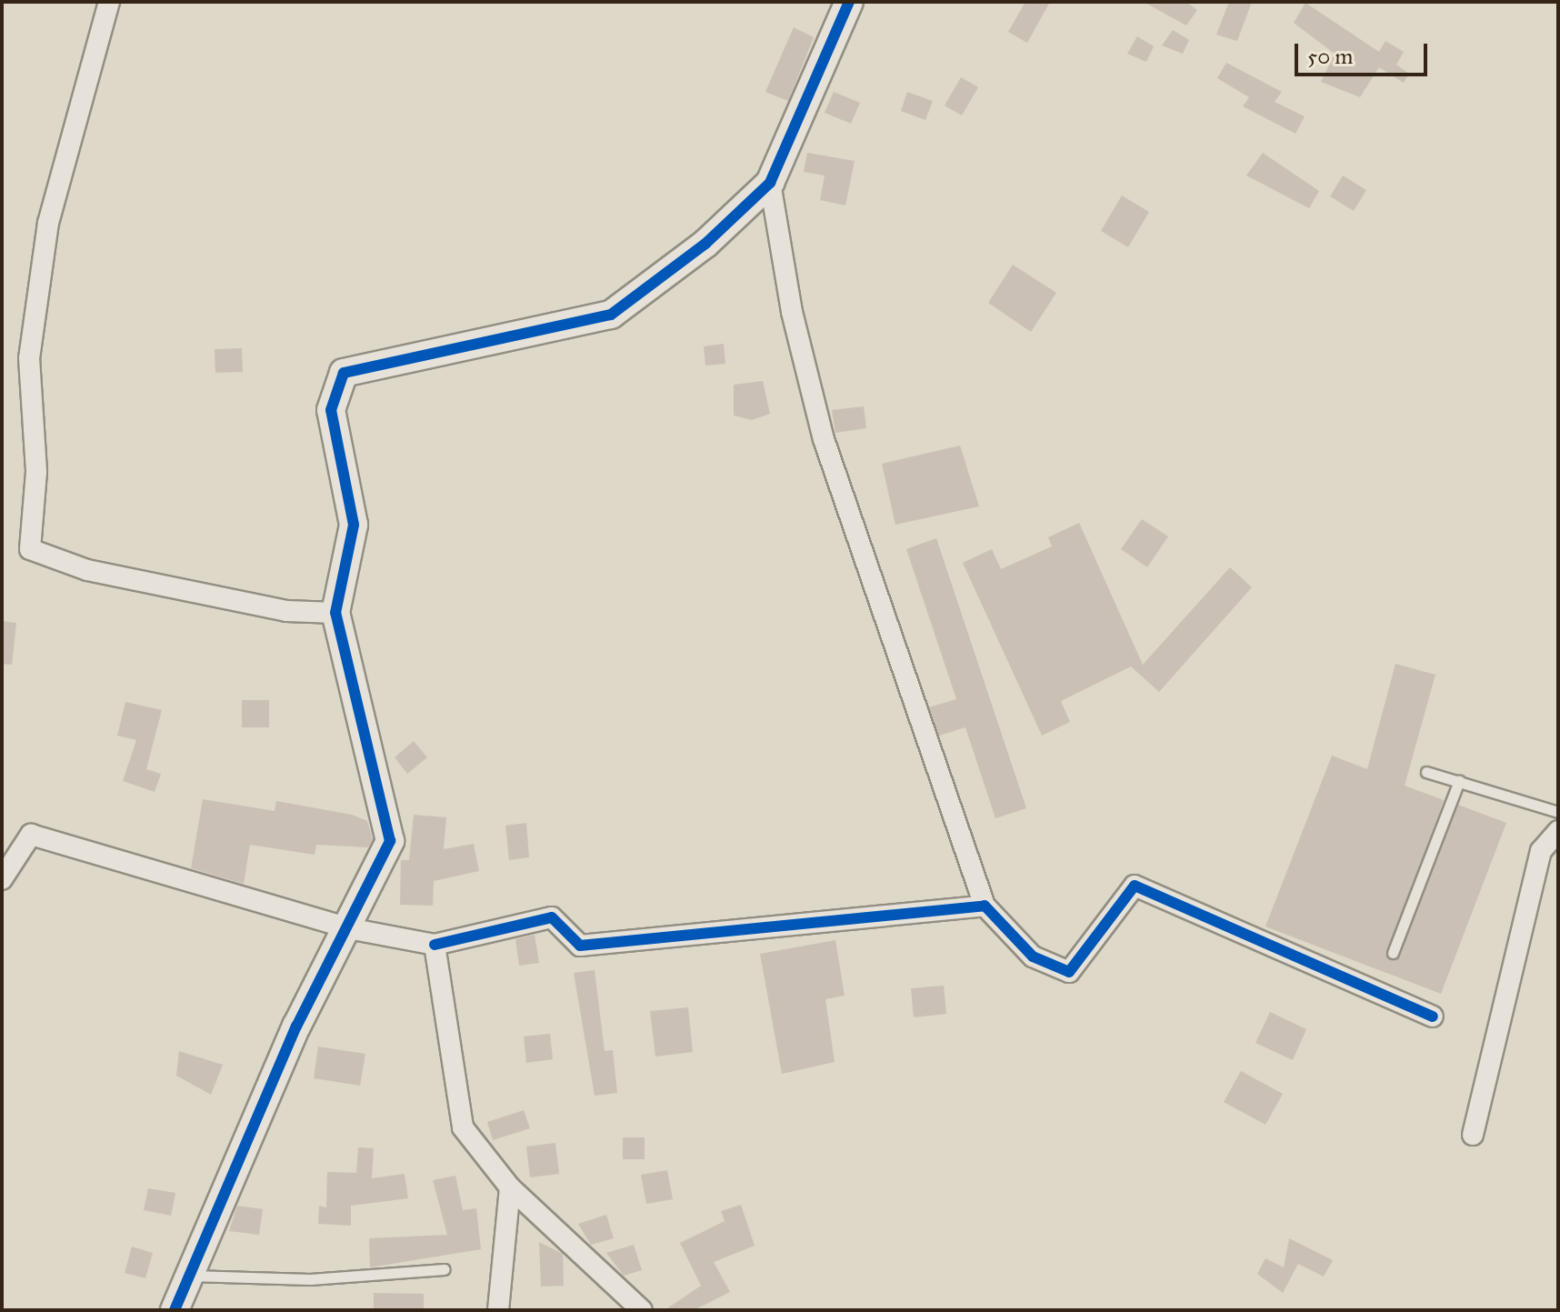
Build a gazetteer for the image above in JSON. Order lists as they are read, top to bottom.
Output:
{
  "scale_bar": "50 m"
}
